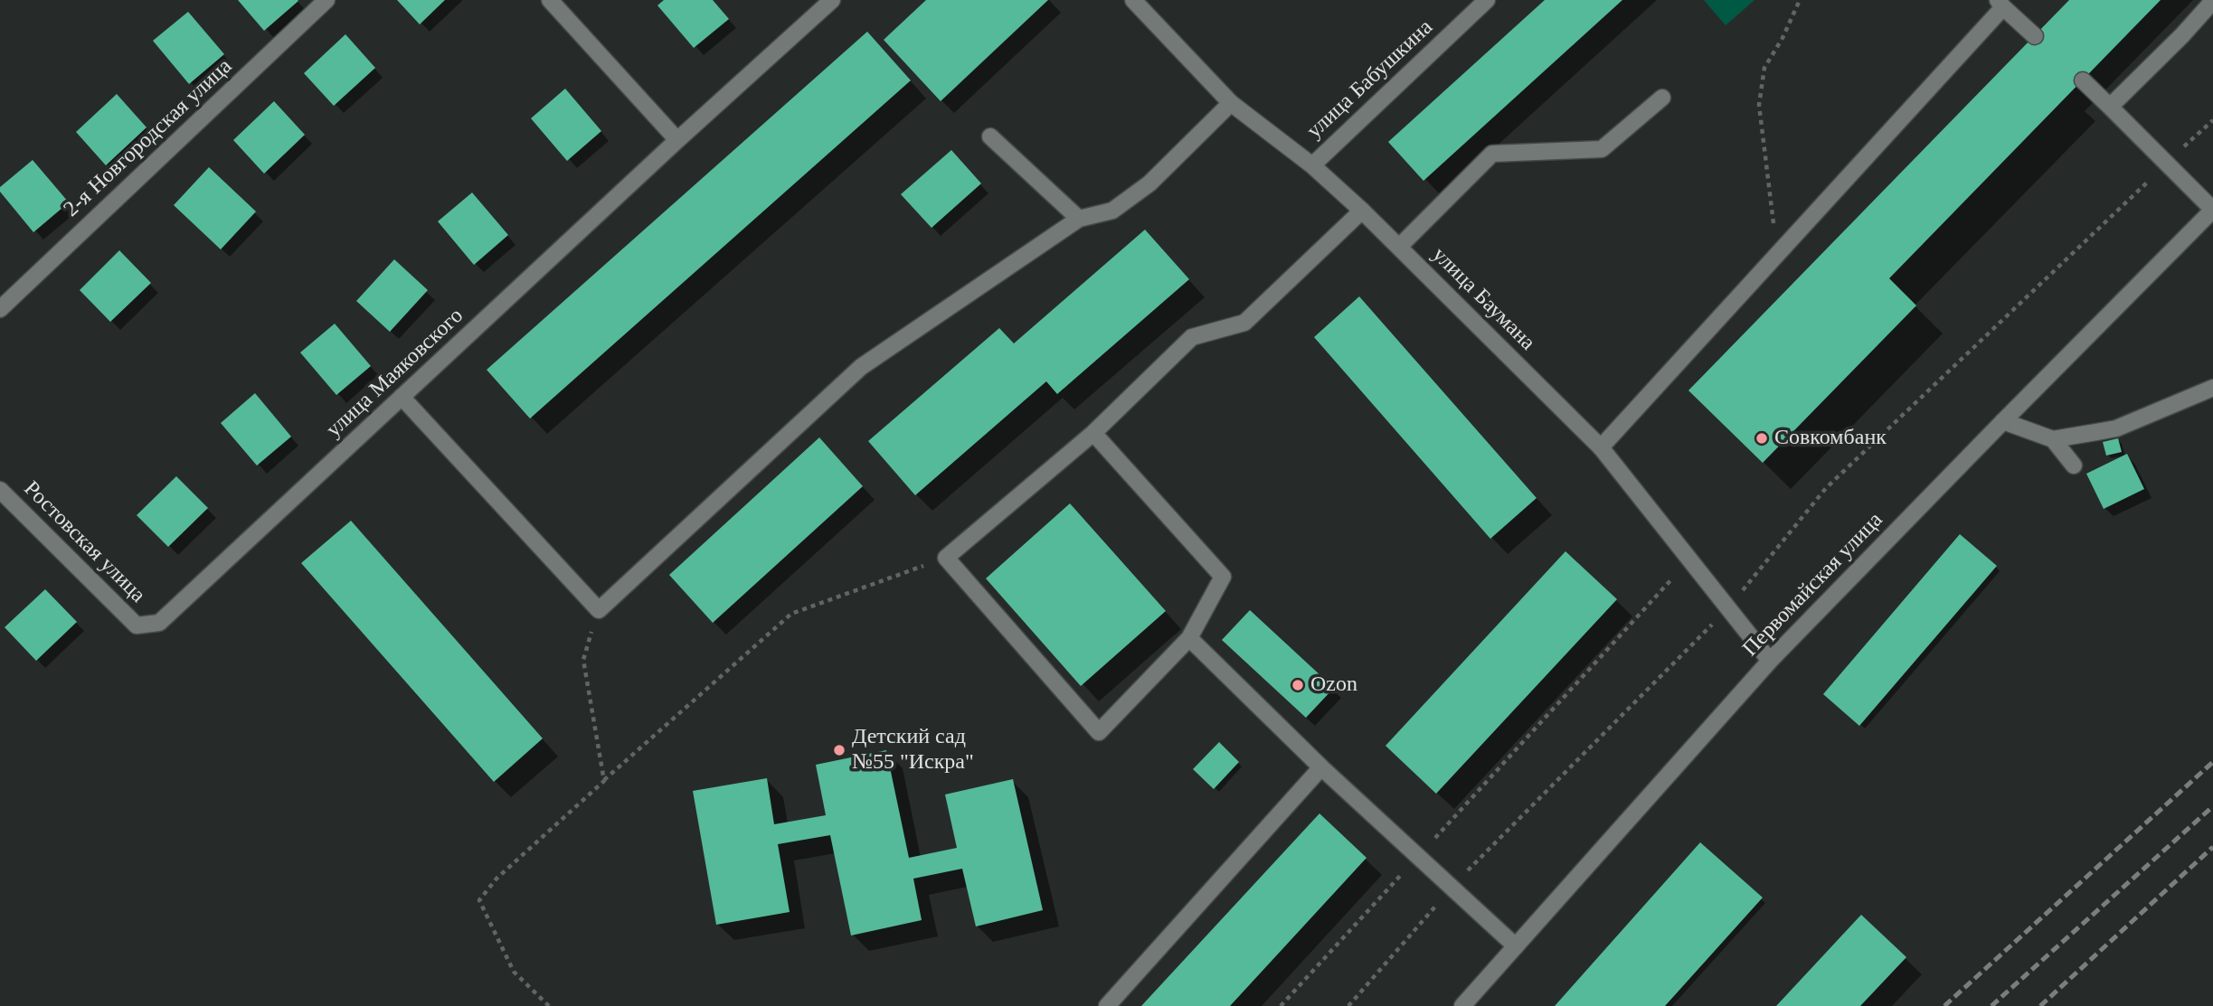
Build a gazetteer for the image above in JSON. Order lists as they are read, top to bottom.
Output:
{
  "streets": {
    "street": [
      "улица Бабушкина",
      "2-я Новгородская улица",
      "улица Баумана",
      "улица Маяковского",
      "Ростовская улица",
      "Первомайская улица"
    ]
  },
  "crossings": [
    ["улица Бабушкина", "улица Баумана"],
    ["улица Баумана", "Первомайская улица"],
    ["улица Маяковского", "Ростовская улица"]
  ],
  "places": ["Совкомбанк", "Ozon", "Детский сад №55 \"Искра\""]
}
